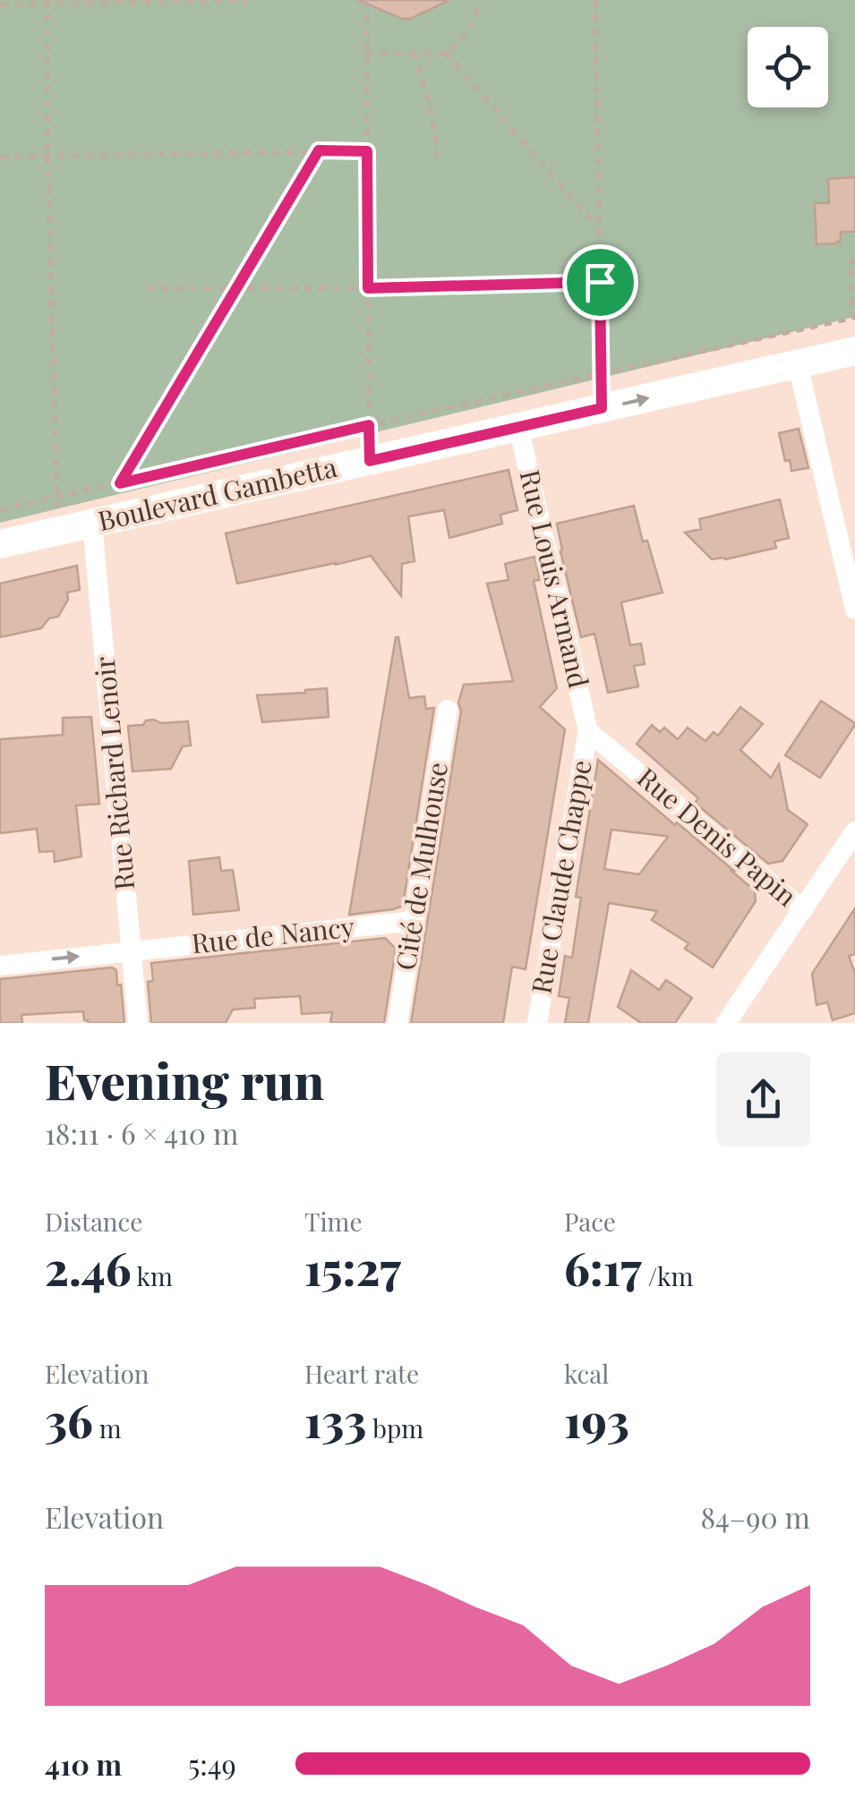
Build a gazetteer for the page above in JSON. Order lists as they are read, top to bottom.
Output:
{
  "streets": {
    "main road": ["Boulevard Gambetta"],
    "street": [
      "Rue Louis Armand",
      "Rue Richard Lenoir",
      "Rue Denis Papin",
      "Cité de Mulhouse",
      "Rue Claude Chappe",
      "Rue de Nancy"
    ]
  },
  "crossings": [
    ["Boulevard Gambetta", "Rue Louis Armand"],
    ["Boulevard Gambetta", "Rue Richard Lenoir"],
    ["Rue Louis Armand", "Rue Denis Papin"],
    ["Rue Louis Armand", "Rue Claude Chappe"],
    ["Rue Richard Lenoir", "Rue de Nancy"],
    ["Rue Denis Papin", "Rue Claude Chappe"],
    ["Cité de Mulhouse", "Rue de Nancy"]
  ],
  "page": {
    "heading": ["Evening run", "18:11 · 6 × 410 m"],
    "stats": [
      ["Distance", "2.46 km"],
      ["Time", "15:27"],
      ["Pace", "6:17 /km"],
      ["Elevation", "36 m"],
      ["Heart rate", "133 bpm"],
      ["kcal", "193"]
    ],
    "chart": ["Elevation", "84–90 m"],
    "list": [
      {
        "name": "410 m",
        "note": "5:49"
      }
    ]
  }
}
